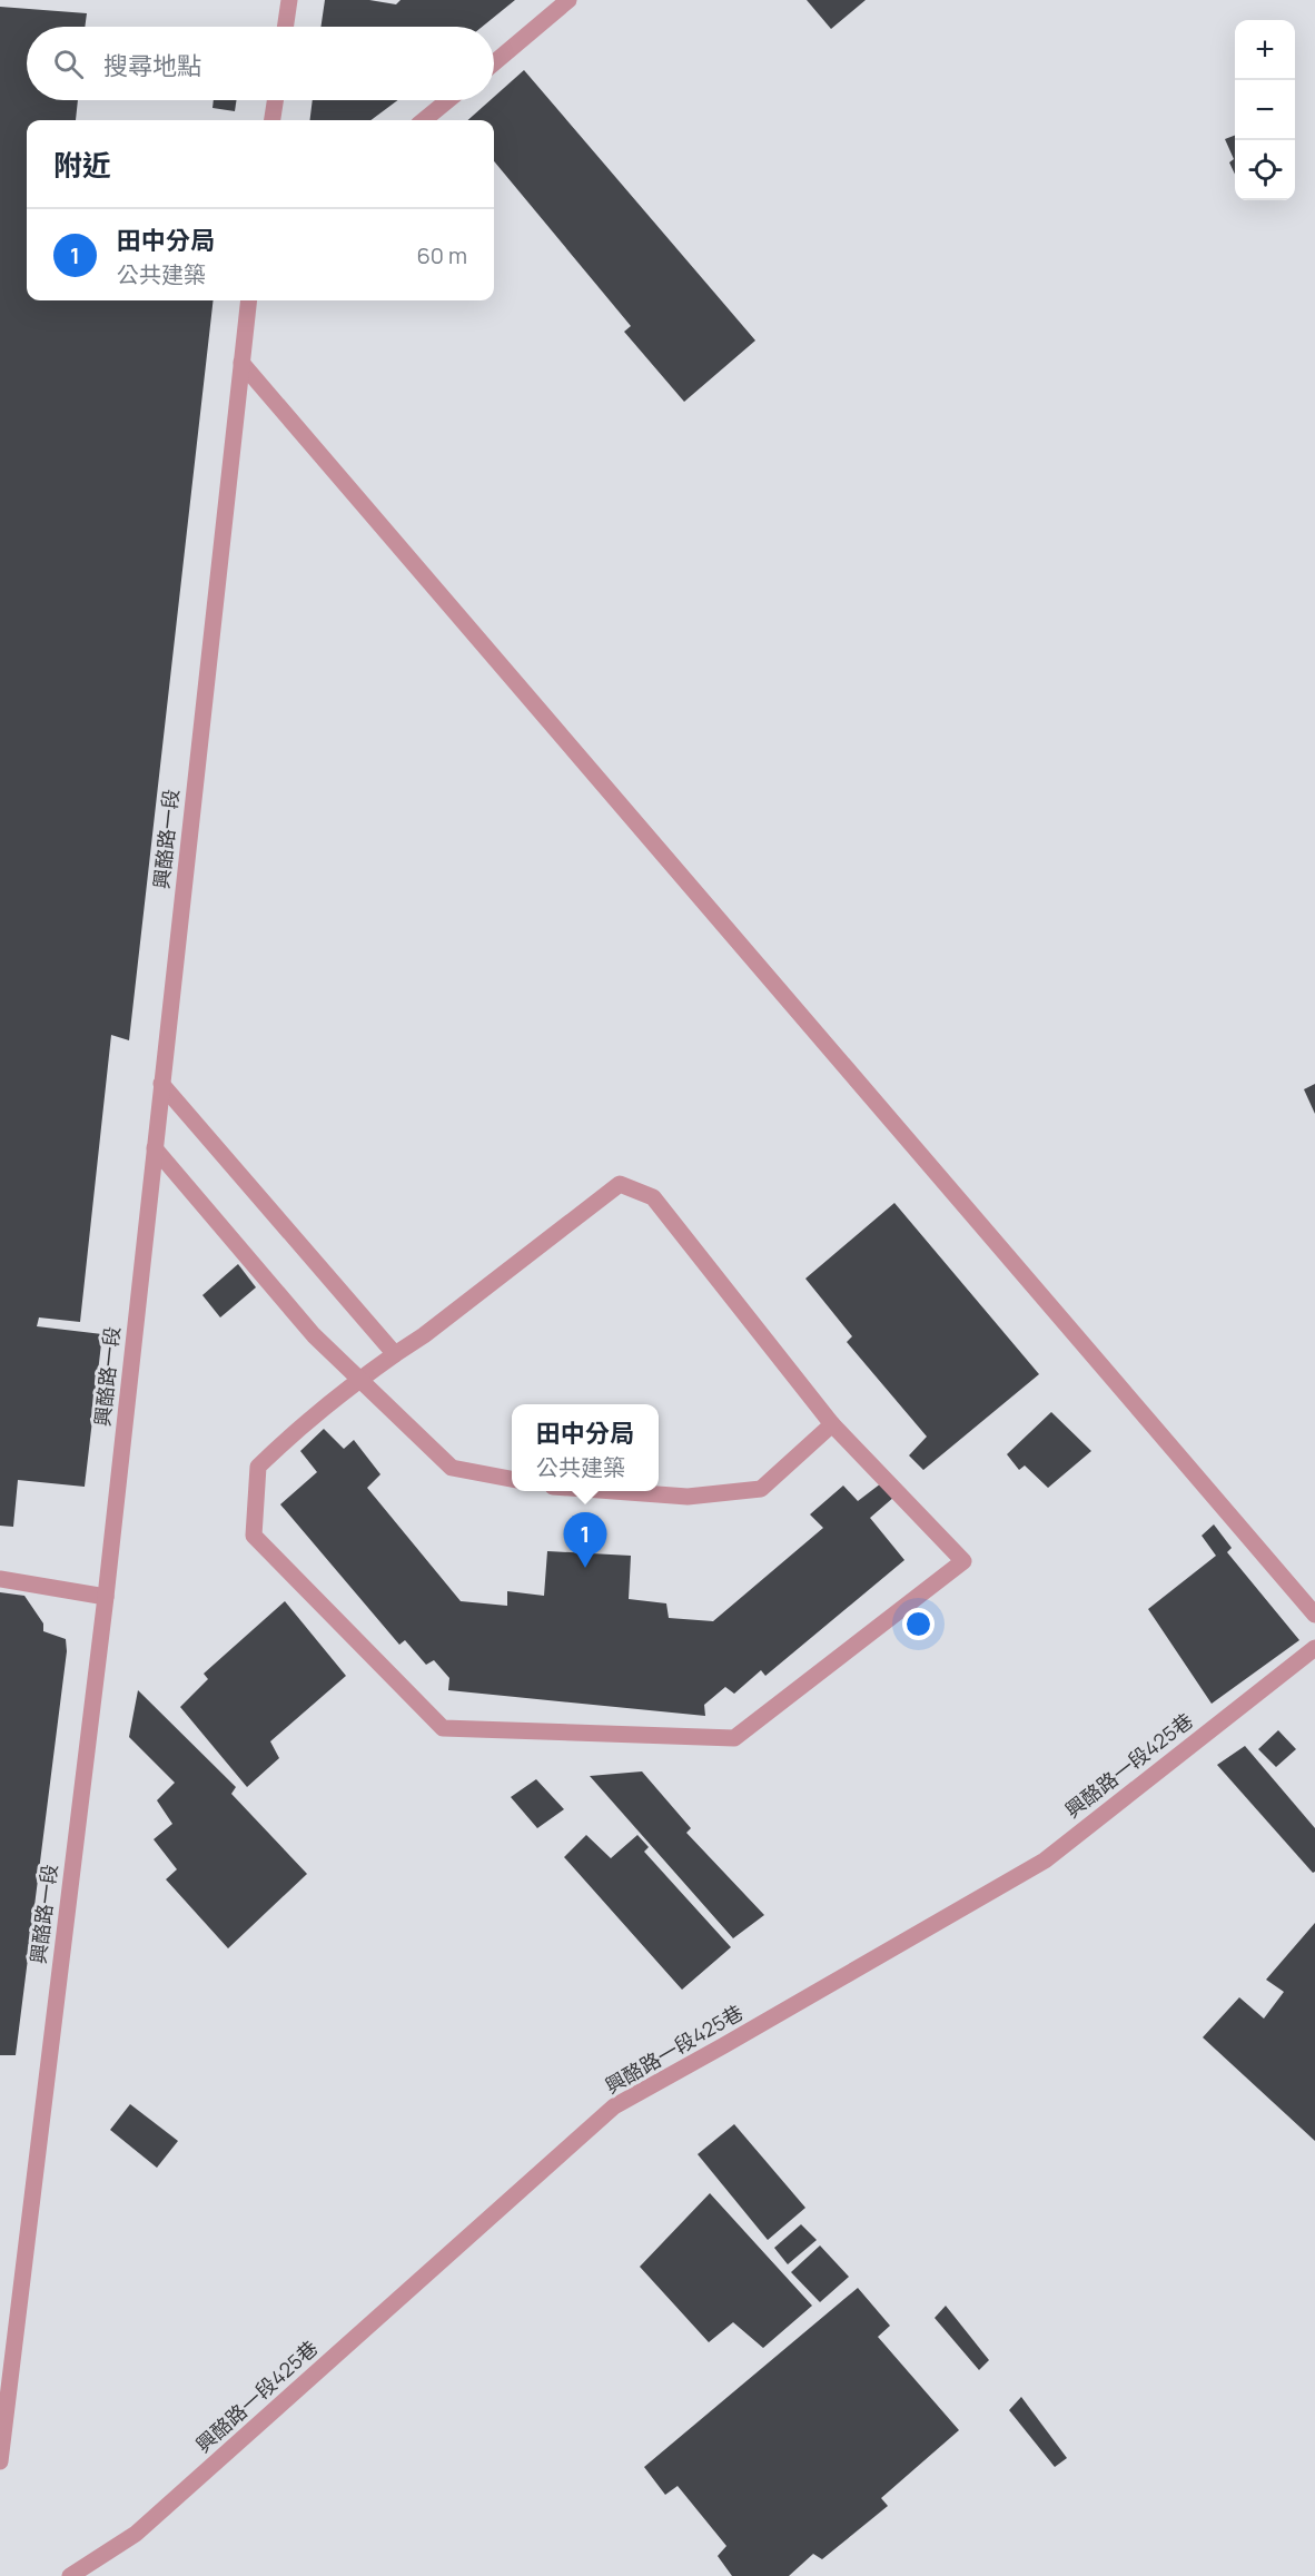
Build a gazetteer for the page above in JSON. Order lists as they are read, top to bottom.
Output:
{
  "streets": {
    "street": ["興酪路一段", "興酪路一段425巷"]
  },
  "page": {
    "map_buttons": ["+", "−"],
    "search": "搜尋地點",
    "heading": "附近",
    "list": [
      {
        "mark": "1",
        "name": "田中分局",
        "note": "公共建築",
        "value": "60 m"
      }
    ],
    "popup": ["田中分局", "公共建築"],
    "pins": "1"
  }
}
